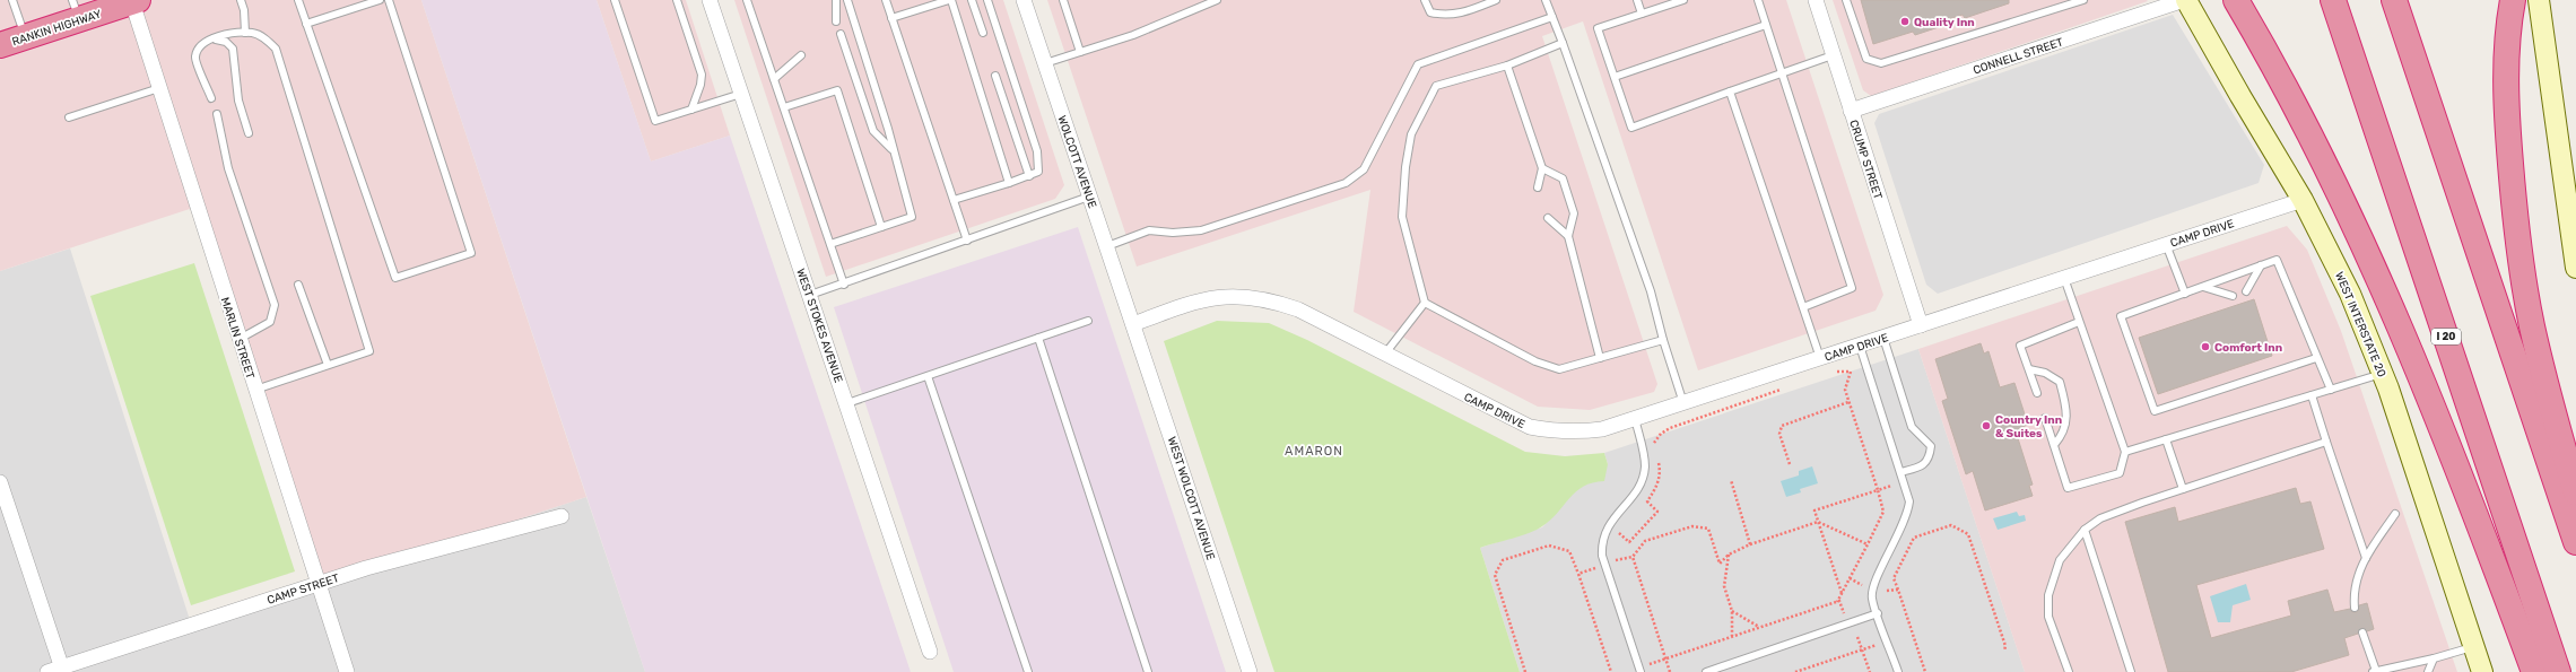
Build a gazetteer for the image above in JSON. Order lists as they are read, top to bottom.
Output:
{
  "streets": {
    "highway": ["RANKIN HIGHWAY", "I 20"],
    "main road": ["WEST INTERSTATE 20"],
    "street": [
      "CONNELL STREET",
      "CRUMP STREET",
      "WOLCOTT AVENUE",
      "CAMP DRIVE",
      "WEST STOKES AVENUE",
      "MARLIN STREET",
      "WEST WOLCOTT AVENUE",
      "CAMP STREET"
    ]
  },
  "crossings": [
    ["RANKIN HIGHWAY", "MARLIN STREET"],
    ["CONNELL STREET", "CRUMP STREET"],
    ["CONNELL STREET", "WEST INTERSTATE 20"],
    ["CRUMP STREET", "CAMP DRIVE"],
    ["WOLCOTT AVENUE", "CAMP DRIVE"],
    ["WOLCOTT AVENUE", "WEST WOLCOTT AVENUE"],
    ["CAMP DRIVE", "WEST INTERSTATE 20"],
    ["CAMP DRIVE", "WEST WOLCOTT AVENUE"],
    ["MARLIN STREET", "CAMP STREET"]
  ],
  "districts": ["AMARON"],
  "places": ["Quality Inn", "Comfort Inn", "Country Inn & Suites"]
}
